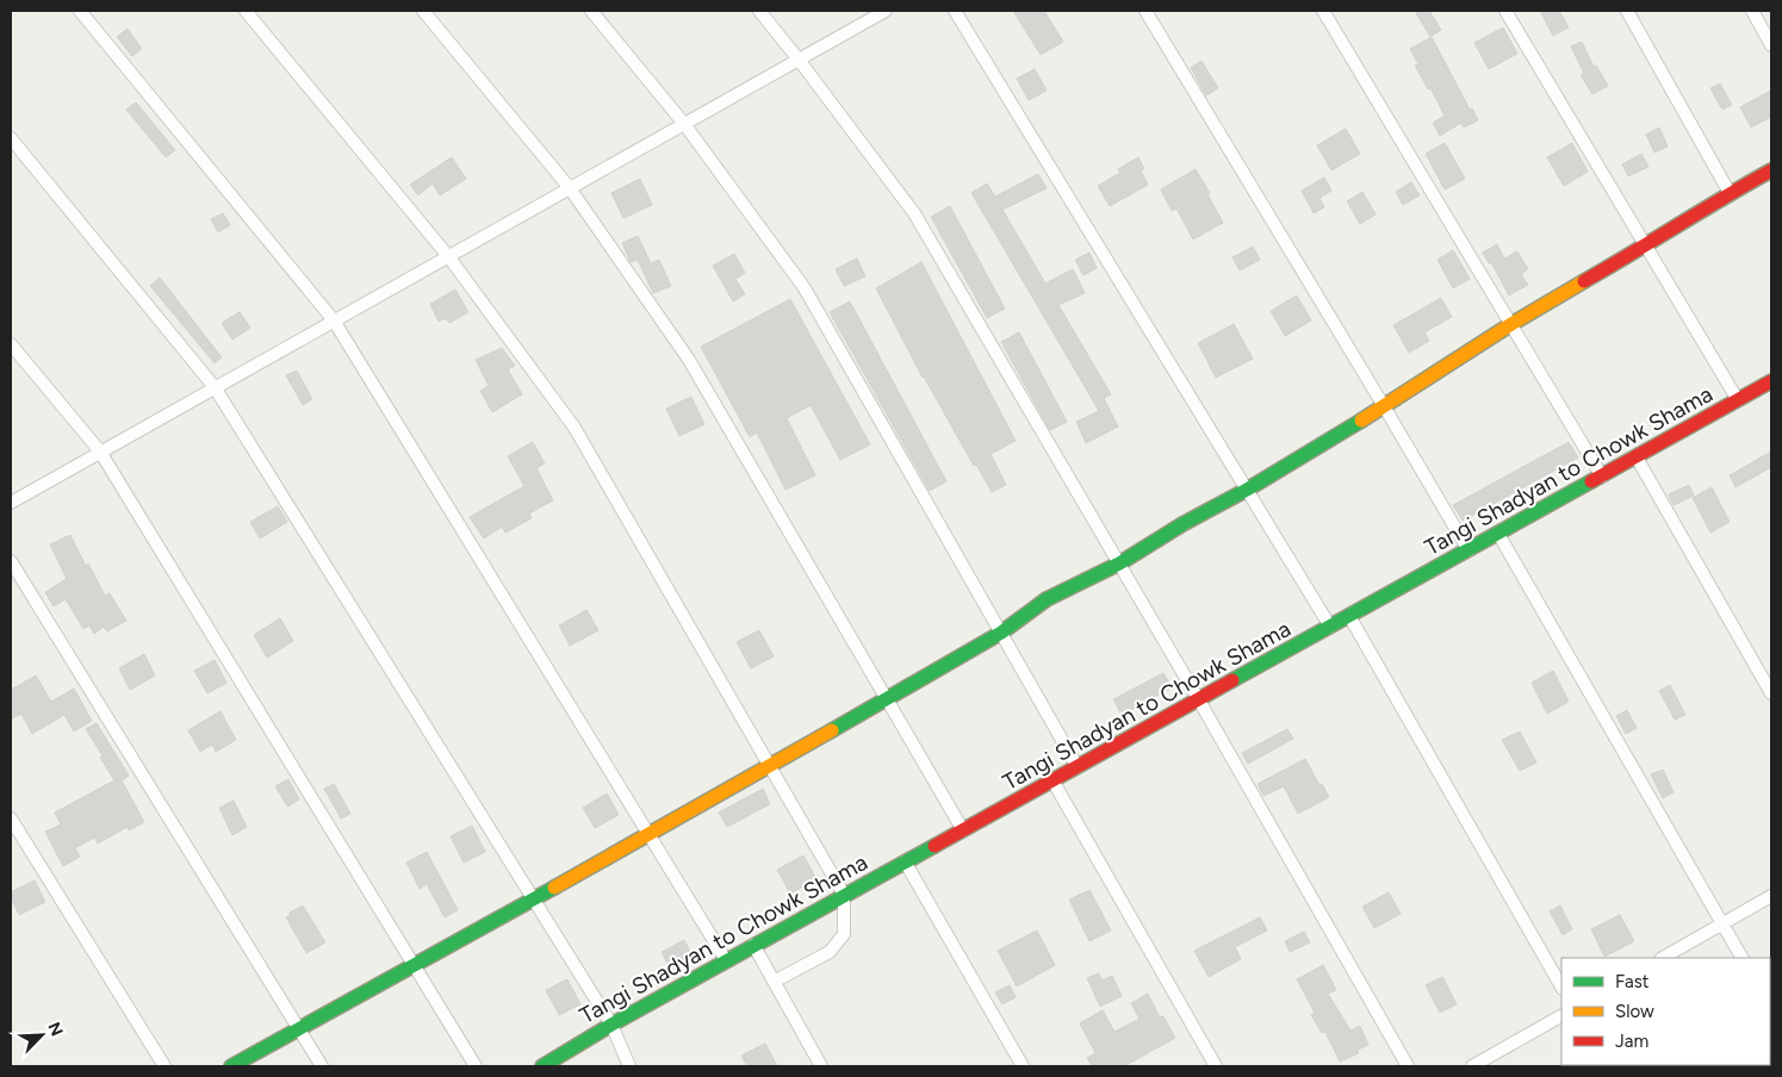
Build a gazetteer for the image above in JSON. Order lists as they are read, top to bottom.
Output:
{
  "streets": {
    "street": ["Tangi Shadyan to Chowk Shama"]
  },
  "legend": ["Fast", "Slow", "Jam"],
  "north": "top right"
}
